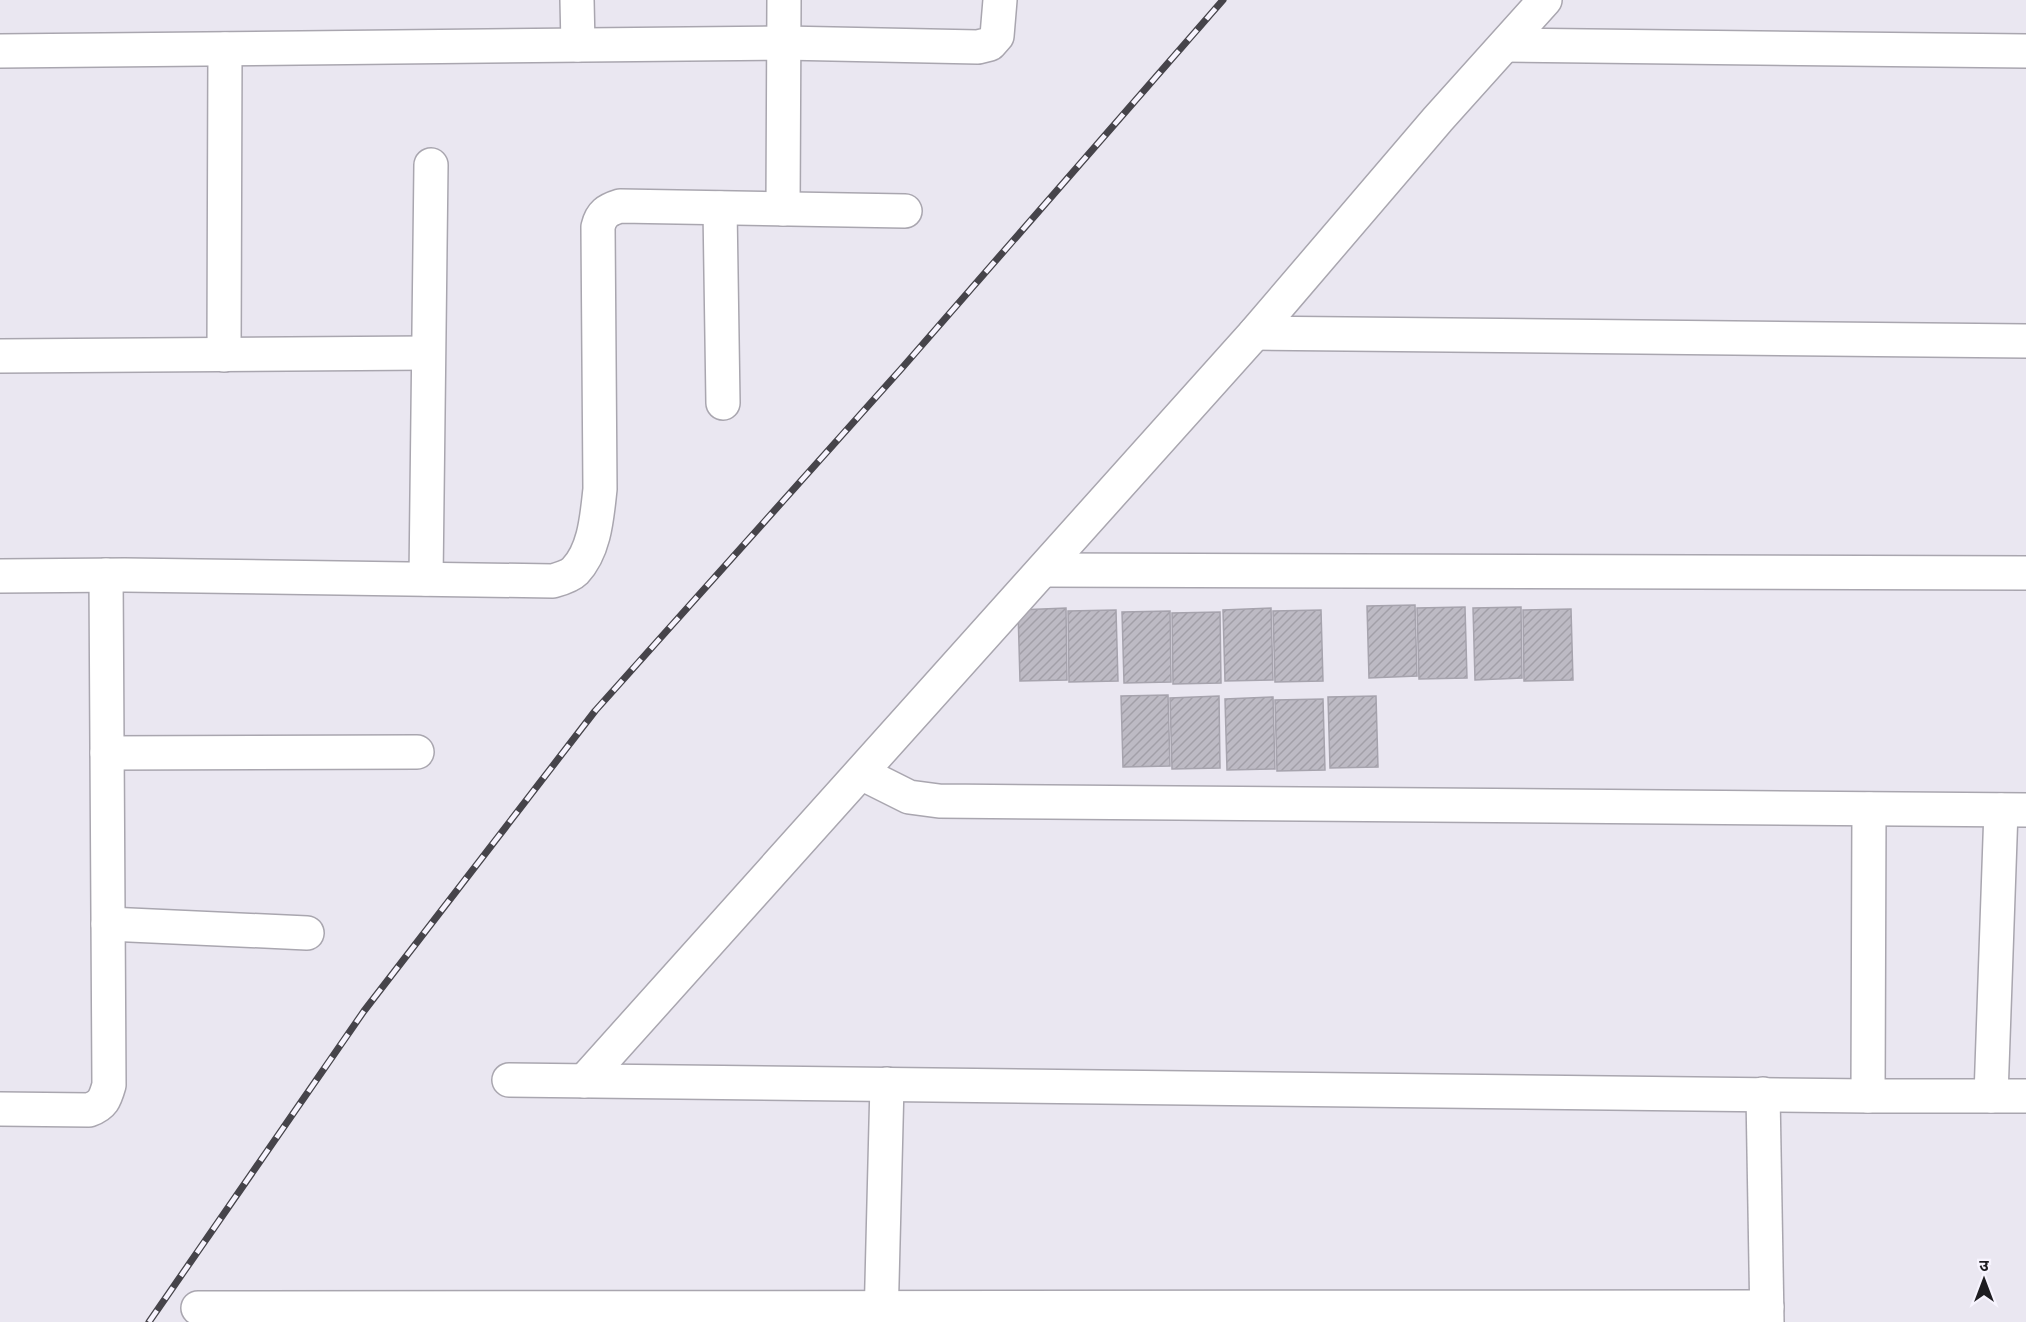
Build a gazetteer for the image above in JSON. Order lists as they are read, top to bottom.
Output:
{
  "north": "top"
}
